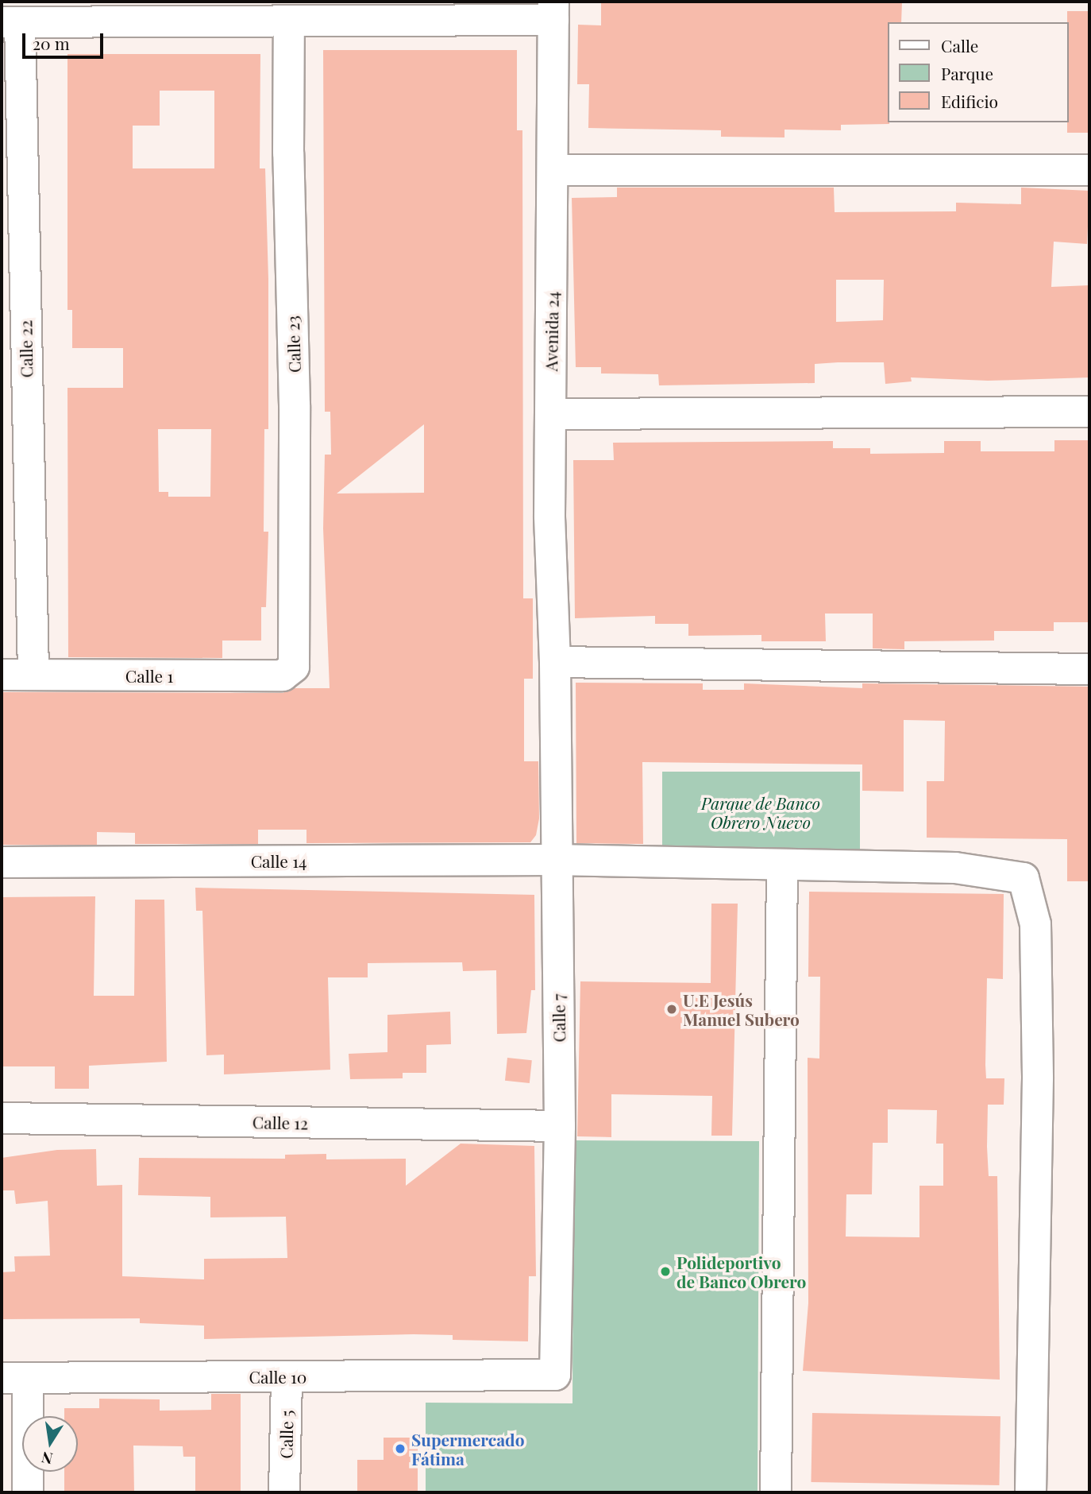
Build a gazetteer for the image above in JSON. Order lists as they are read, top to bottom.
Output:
{
  "streets": {
    "street": [
      "Avenida 24",
      "Calle 23",
      "Calle 22",
      "Calle 1",
      "Calle 14",
      "Calle 7",
      "Calle 12",
      "Calle 10",
      "Calle 5"
    ]
  },
  "crossings": [
    ["Avenida 24", "Calle 7"],
    ["Calle 23", "Calle 1"],
    ["Calle 22", "Calle 1"],
    ["Calle 14", "Calle 7"],
    ["Calle 7", "Calle 12"],
    ["Calle 7", "Calle 10"],
    ["Calle 10", "Calle 5"]
  ],
  "parks": ["Parque de Banco Obrero Nuevo"],
  "places": ["U.E Jesús Manuel Subero", "Polideportivo de Banco Obrero", "Supermercado Fátima"],
  "legend": ["Calle", "Parque", "Edificio"],
  "scale_bar": "20 m",
  "north": "bottom"
}
